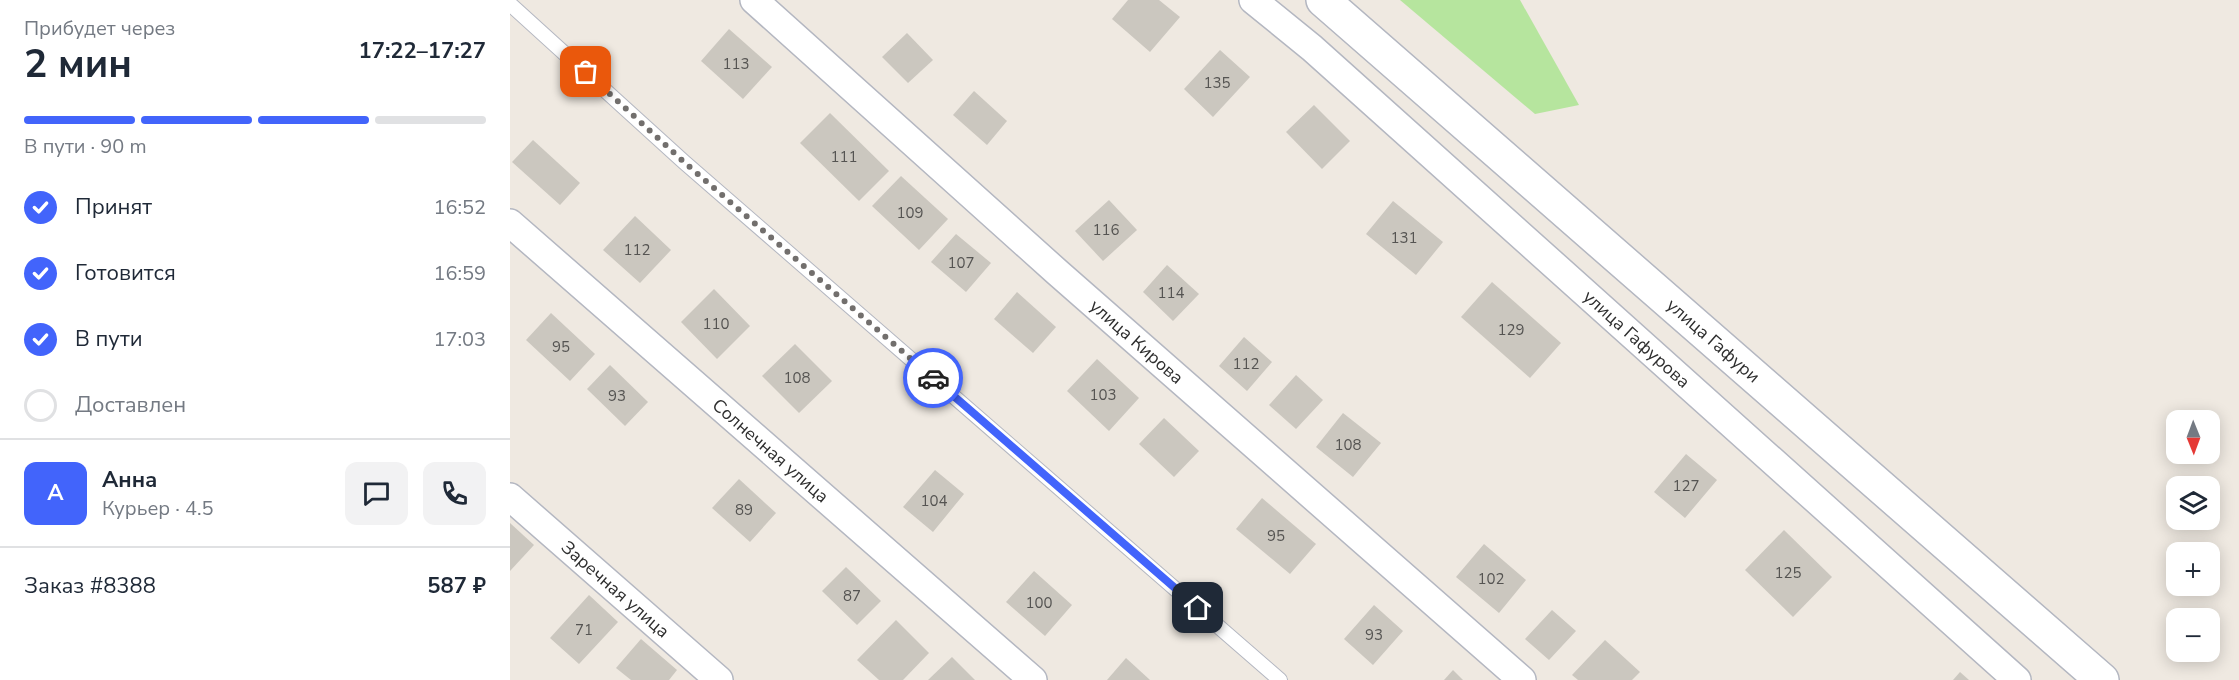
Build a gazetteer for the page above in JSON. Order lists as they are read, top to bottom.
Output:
{
  "streets": {
    "main road": ["улица Гафури"],
    "street": [
      "улица Гафурова",
      "улица Кирова",
      "Солнечная улица",
      "Заречная улица"
    ]
  },
  "house_numbers": [
    "113",
    "135",
    "111",
    "109",
    "116",
    "131",
    "112",
    "107",
    "114",
    "110",
    "129",
    "95",
    "112",
    "108",
    "103",
    "93",
    "108",
    "127",
    "104",
    "89",
    "95",
    "125",
    "102",
    "87",
    "100",
    "71",
    "93"
  ],
  "north": "bottom",
  "page": {
    "heading": ["2 мин", "Прибудет через", "17:22–17:27"],
    "panel": [
      "Анна",
      "Курьер · 4.5",
      "Заказ #8388",
      "587 ₽"
    ],
    "bar": "В пути · 90 m",
    "list": [
      ["Принят", "16:52"],
      ["Готовится", "16:59"],
      ["В пути", "17:03"],
      "Доставлен"
    ],
    "map_buttons": ["+", "−"],
    "round": "А"
  }
}
